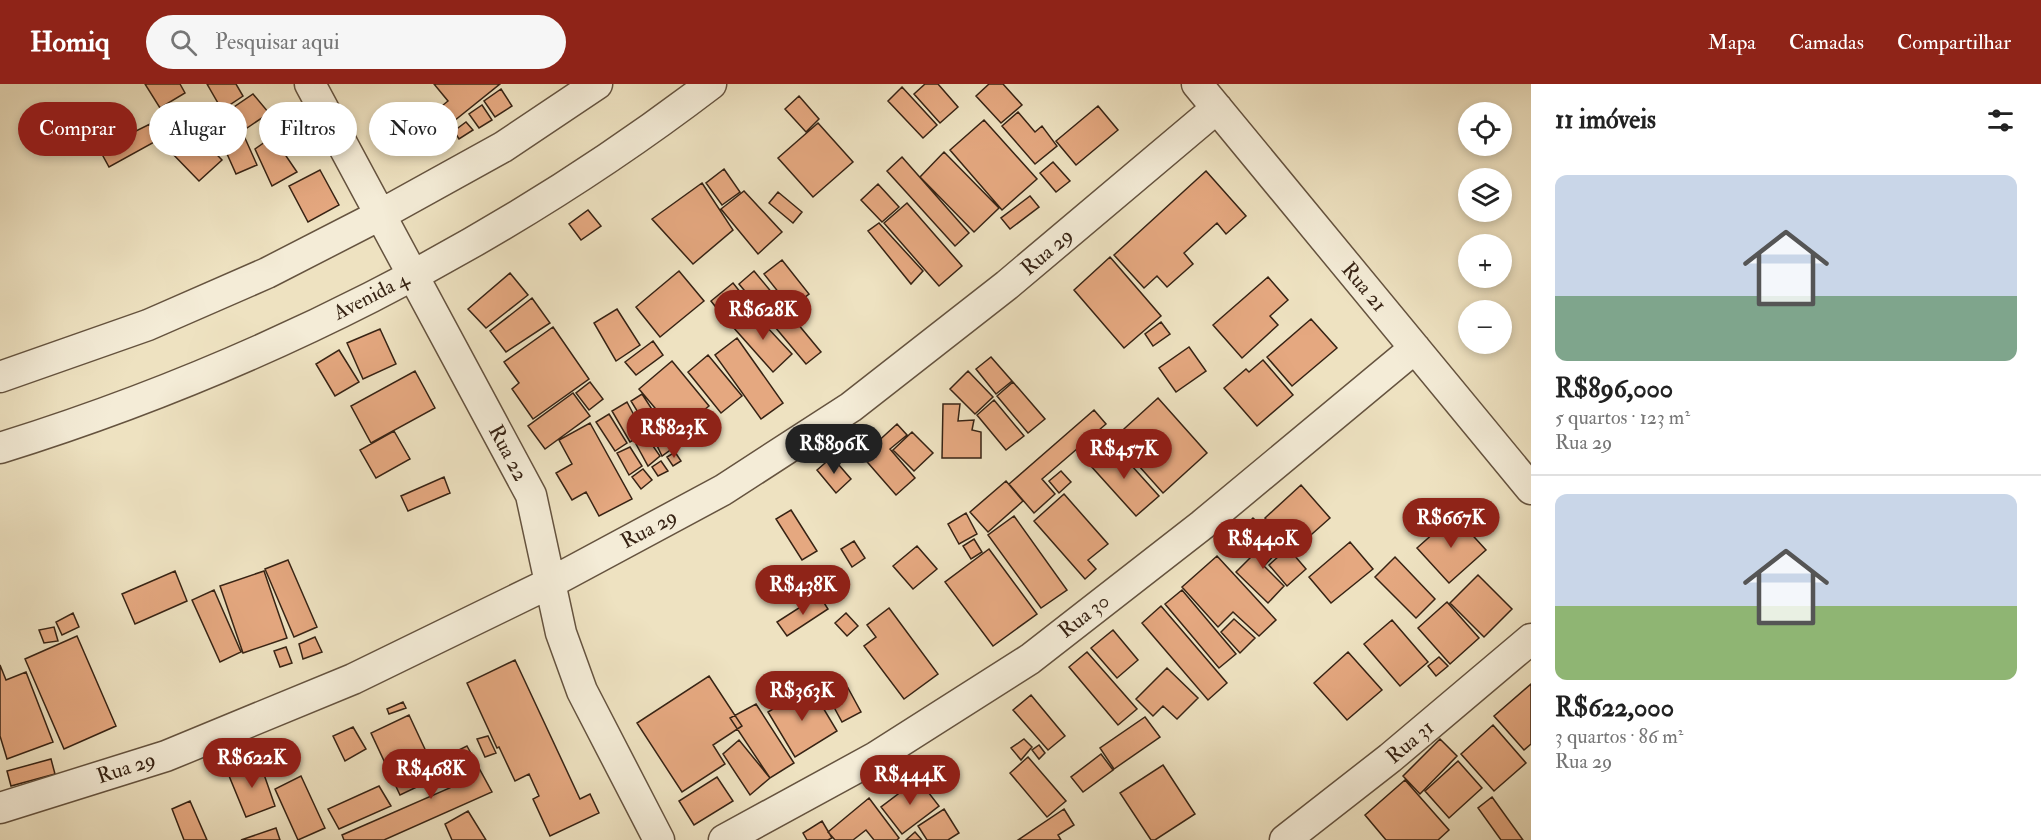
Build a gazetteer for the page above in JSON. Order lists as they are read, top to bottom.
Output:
{
  "streets": {
    "street": [
      "Rua 29",
      "Rua 21",
      "Avenida 4",
      "Rua 22",
      "Rua 30",
      "Rua 31"
    ]
  },
  "crossings": [
    ["Rua 29", "Rua 21"],
    ["Rua 29", "Rua 22"],
    ["Rua 21", "Rua 30"],
    ["Avenida 4", "Rua 22"]
  ],
  "page": {
    "header": "Homiq",
    "search": "Pesquisar aqui",
    "nav": ["Mapa", "Camadas", "Compartilhar"],
    "heading": "11 imóveis",
    "map_buttons": ["+", "−"],
    "chip": [
      "Comprar",
      "Alugar",
      "Filtros",
      "Novo"
    ],
    "list": [
      {
        "name": "R$896,000",
        "note": "5 quartos · 123 m² · Rua 29"
      },
      {
        "name": "R$622,000",
        "note": "3 quartos · 86 m² · Rua 29"
      }
    ],
    "price": [
      "R$628K",
      "R$823K",
      "R$896K",
      "R$457K",
      "R$667K",
      "R$440K",
      "R$438K",
      "R$363K",
      "R$622K",
      "R$468K",
      "R$444K"
    ]
  }
}
